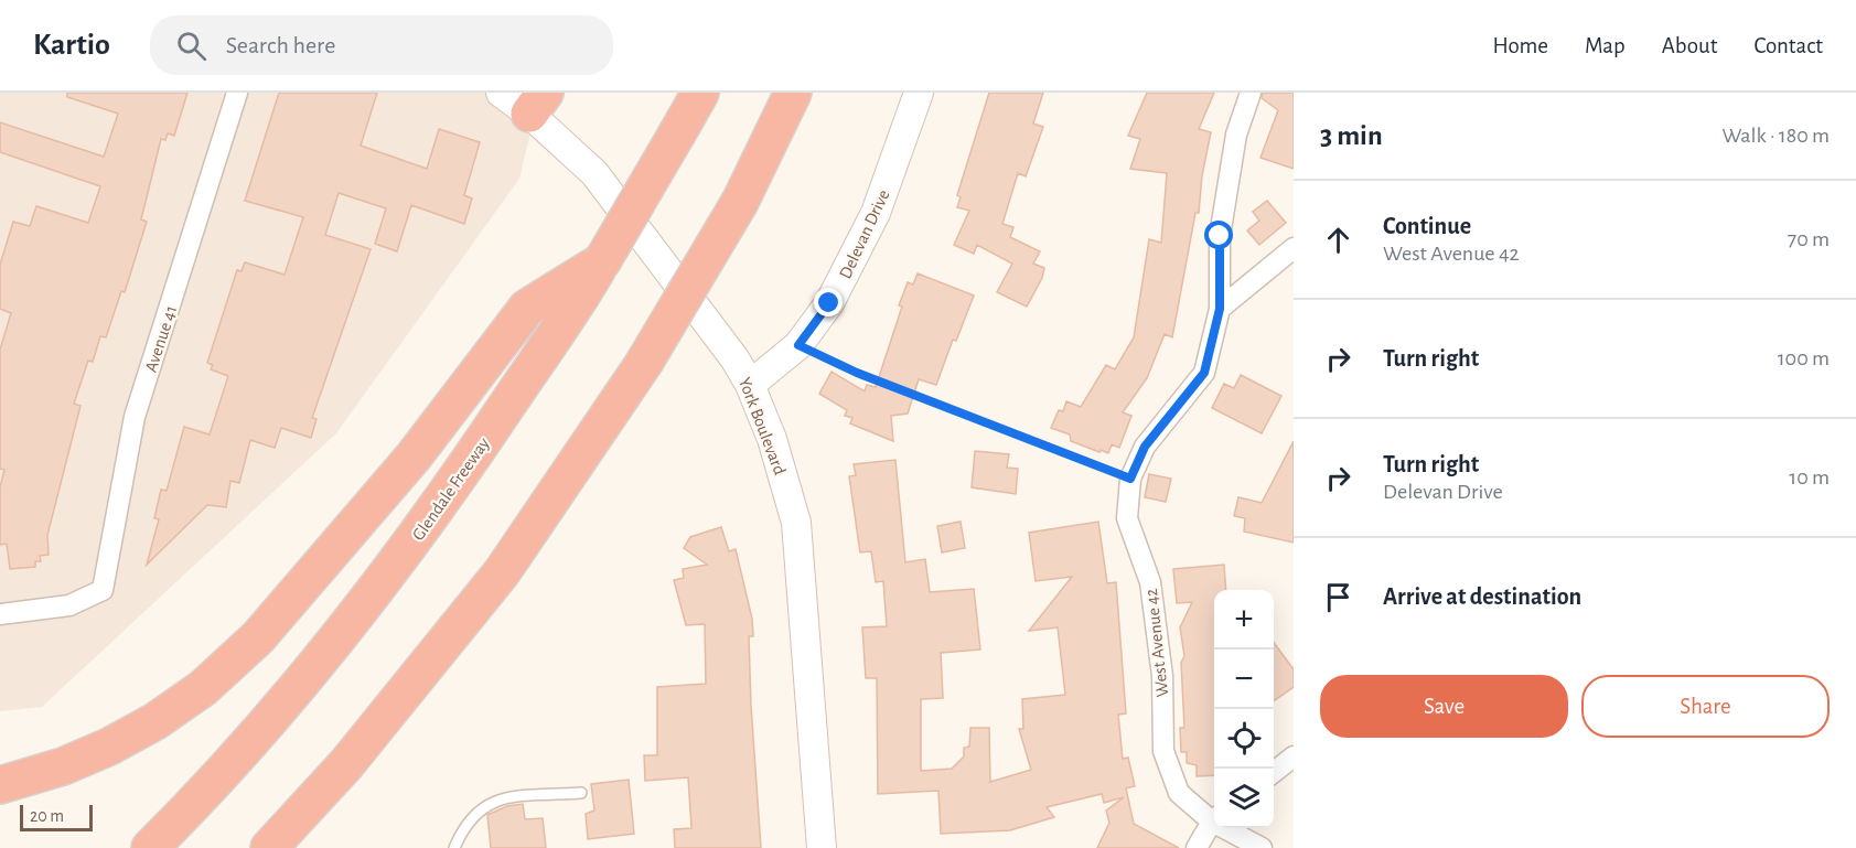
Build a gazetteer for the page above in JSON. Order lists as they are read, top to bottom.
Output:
{
  "streets": {
    "highway": ["Glendale Freeway"],
    "street": [
      "Delevan Drive",
      "Avenue 41",
      "York Boulevard",
      "West Avenue 42"
    ]
  },
  "crossings": [
    ["Delevan Drive", "York Boulevard"]
  ],
  "scale_bar": "20 m",
  "page": {
    "header": "Kartio",
    "search": "Search here",
    "nav": [
      "Home",
      "Map",
      "About",
      "Contact"
    ],
    "heading": ["3 min", "Walk · 180 m"],
    "list": [
      ["Continue", "West Avenue 42", "70 m"],
      ["Turn right", "100 m"],
      ["Turn right", "Delevan Drive", "10 m"],
      "Arrive at destination"
    ],
    "map_buttons": ["+", "−"],
    "buttons": ["Save", "Share"],
    "scale": "20 m"
  }
}
